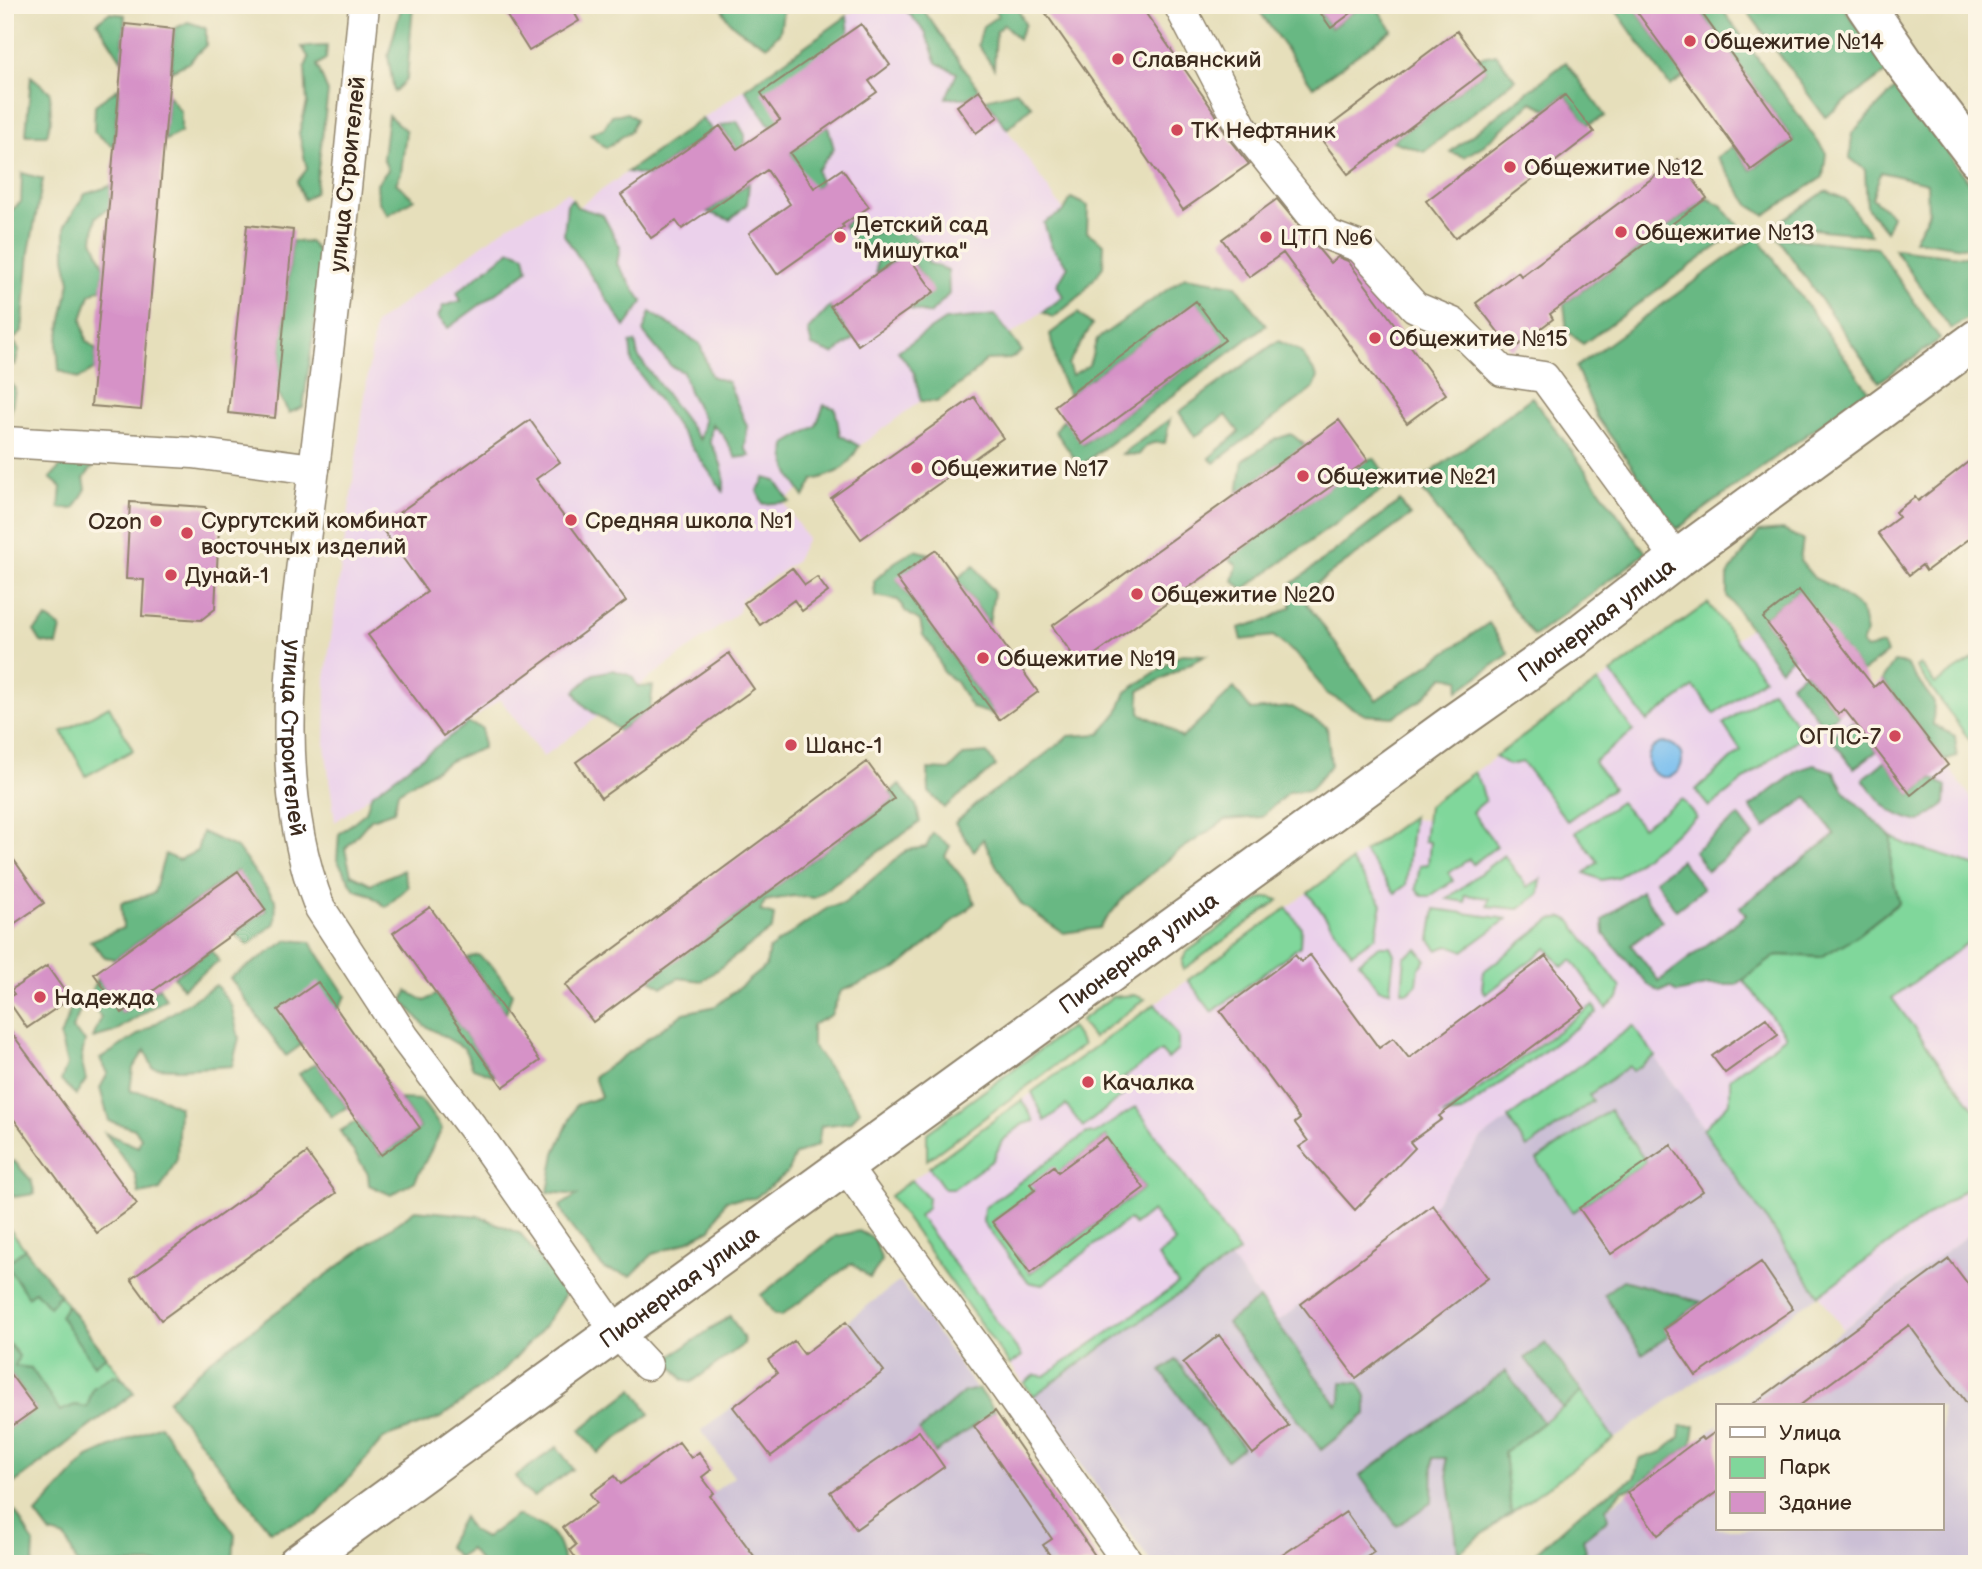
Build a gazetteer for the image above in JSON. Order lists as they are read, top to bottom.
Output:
{
  "streets": {
    "main road": ["Пионерная улица"],
    "street": ["улица Строителей"]
  },
  "crossings": [
    ["улица Строителей", "Пионерная улица"]
  ],
  "places": [
    "Общежитие №14",
    "Славянский",
    "ТК Нефтяник",
    "Общежитие №12",
    "Общежитие №13",
    "Детский сад \"Мишутка\"",
    "ЦТП №6",
    "Общежитие №15",
    "Общежитие №17",
    "Общежитие №21",
    "Средняя школа №1",
    "Ozon",
    "Сургутский комбинат восточных изделий",
    "Дунай-1",
    "Общежитие №20",
    "Общежитие №19",
    "ОГПС-7",
    "Шанс-1",
    "Надежда",
    "Качалка"
  ],
  "legend": ["Улица", "Парк", "Здание"]
}
